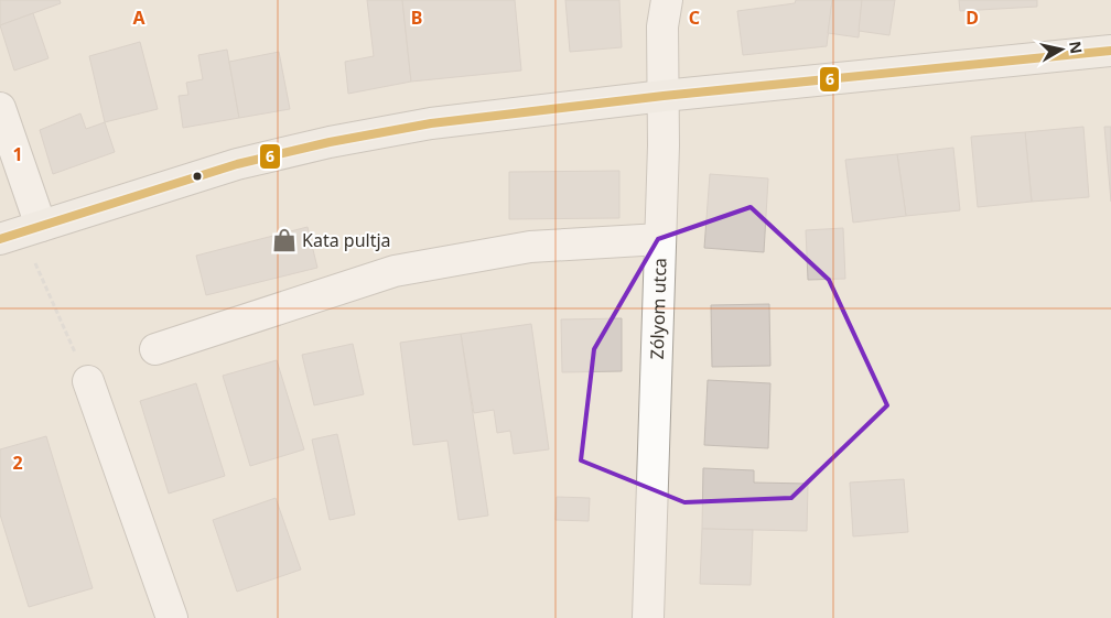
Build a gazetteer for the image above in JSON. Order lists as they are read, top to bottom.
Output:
{
  "streets": {
    "street": ["Zólyom utca"]
  },
  "places": {
    "shop": ["Kata pultja"]
  },
  "lines": ["transit line 6"],
  "north": "right",
  "grid": {
    "columns": [
      "A",
      "B",
      "C",
      "D"
    ],
    "rows": ["1", "2"]
  }
}
